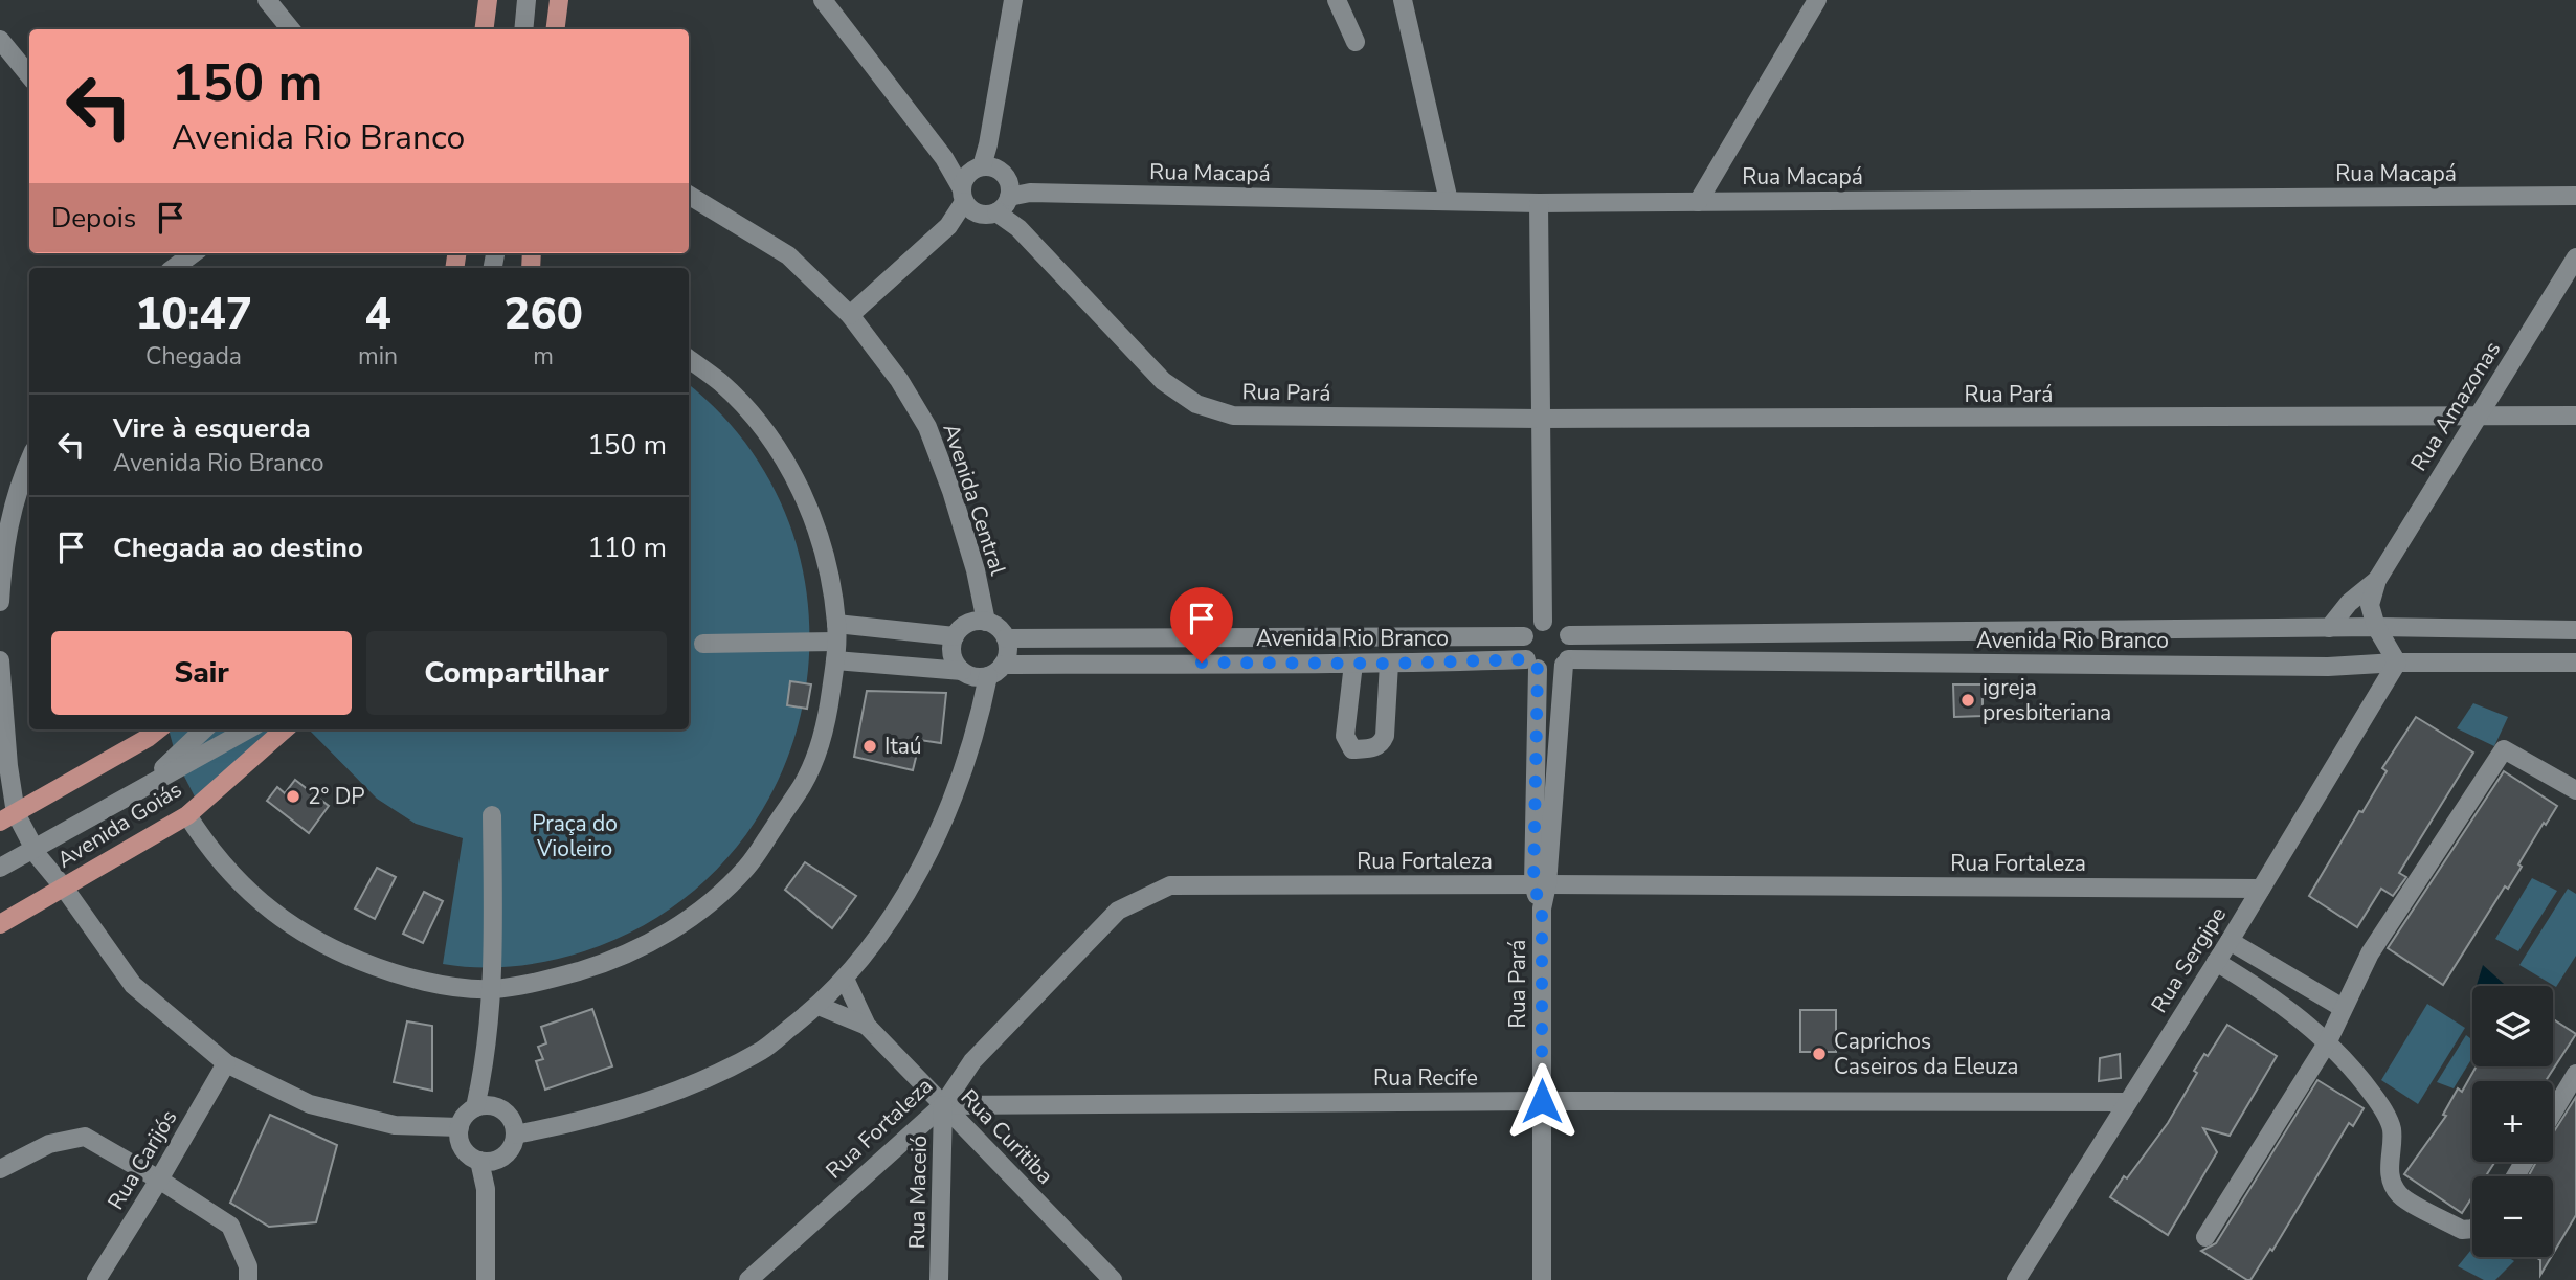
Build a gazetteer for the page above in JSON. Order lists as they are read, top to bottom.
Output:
{
  "streets": {
    "main road": ["Avenida Goiás"],
    "street": [
      "Rua Macapá",
      "Rua Pará",
      "Rua Amazonas",
      "Avenida Central",
      "Avenida Rio Branco",
      "Rua Fortaleza",
      "Rua Sergipe",
      "Rua Recife",
      "Rua Curitiba",
      "Rua Carijós",
      "Rua Maceió"
    ]
  },
  "crossings": [
    ["Rua Macapá", "Rua Pará"],
    ["Rua Pará", "Rua Amazonas"],
    ["Rua Pará", "Avenida Rio Branco"],
    ["Rua Pará", "Rua Fortaleza"],
    ["Rua Pará", "Rua Recife"],
    ["Rua Amazonas", "Avenida Rio Branco"],
    ["Avenida Central", "Avenida Rio Branco"],
    ["Avenida Rio Branco", "Rua Sergipe"],
    ["Rua Fortaleza", "Rua Sergipe"],
    ["Rua Fortaleza", "Rua Recife"],
    ["Rua Fortaleza", "Rua Curitiba"],
    ["Rua Fortaleza", "Rua Maceió"],
    ["Rua Sergipe", "Rua Recife"],
    ["Rua Recife", "Rua Curitiba"],
    ["Rua Recife", "Rua Maceió"],
    ["Rua Curitiba", "Rua Maceió"]
  ],
  "parks": ["Praça do Violeiro"],
  "places": [
    "igreja presbiteriana",
    "Itaú",
    "2° DP",
    "Caprichos Caseiros da Eleuza"
  ],
  "page": {
    "turn": ["150 m", "Avenida Rio Branco"],
    "then": "Depois",
    "eta": [
      "10:47",
      "Chegada",
      "4",
      "min",
      "260",
      "m"
    ],
    "list": [
      {
        "name": "Vire à esquerda",
        "note": "Avenida Rio Branco",
        "value": "150 m"
      },
      {
        "name": "Chegada ao destino",
        "value": "110 m"
      }
    ],
    "buttons": ["Sair", "Compartilhar"],
    "map_buttons": ["+", "−"]
  }
}
